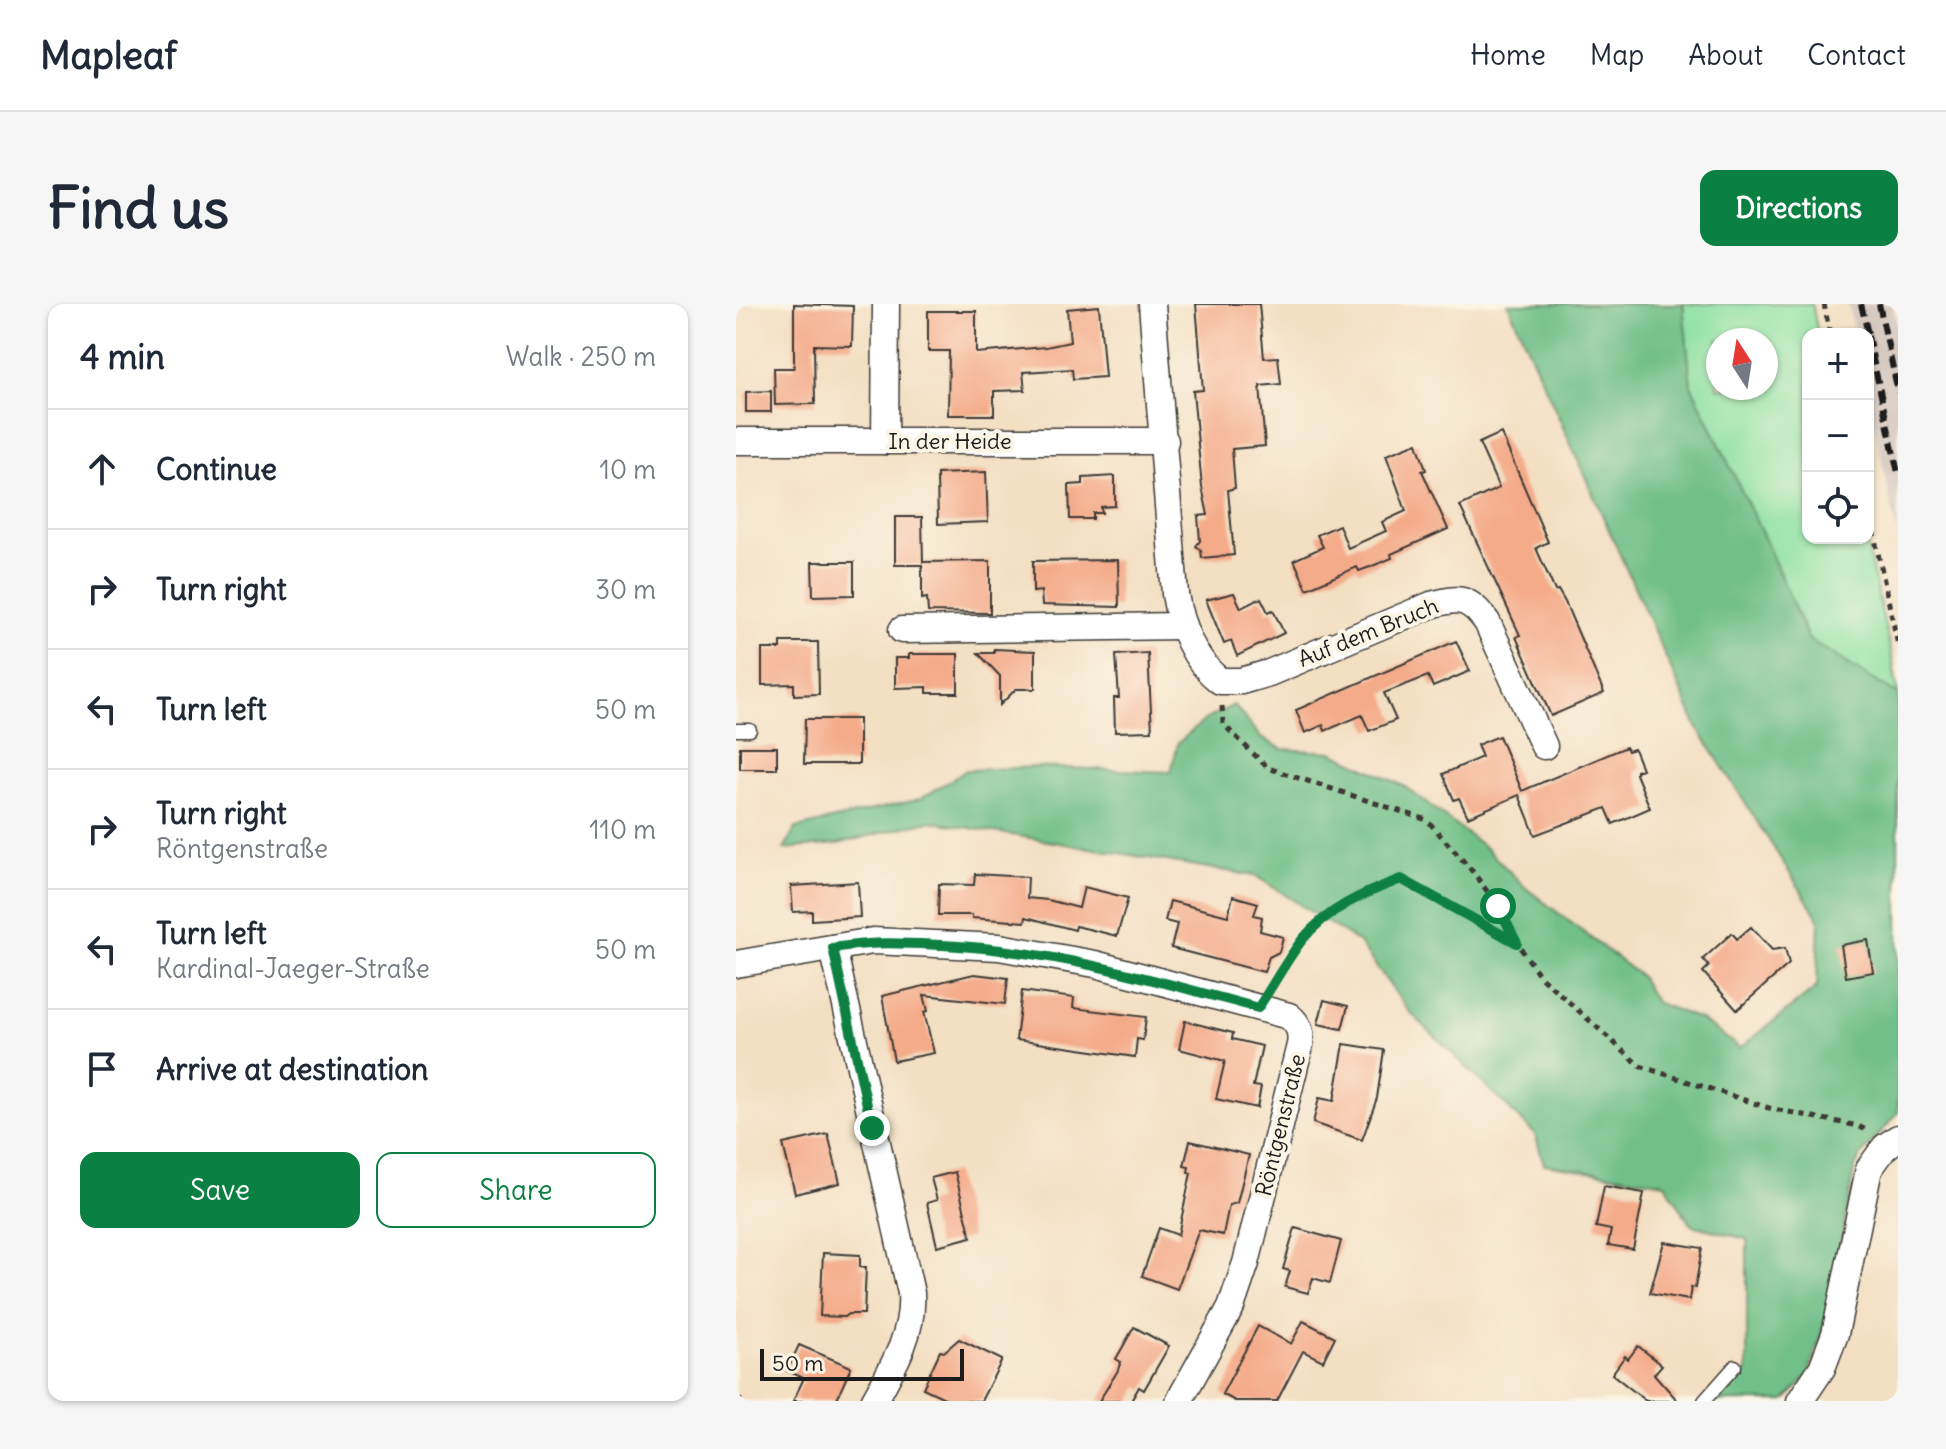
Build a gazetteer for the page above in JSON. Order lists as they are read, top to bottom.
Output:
{
  "streets": {
    "street": ["In der Heide", "Auf dem Bruch", "Röntgenstraße"]
  },
  "crossings": [
    ["In der Heide", "Auf dem Bruch"]
  ],
  "scale_bar": "50 m",
  "north": "top",
  "page": {
    "header": "Mapleaf",
    "nav": [
      "Home",
      "Map",
      "About",
      "Contact"
    ],
    "buttons": [
      "Directions",
      ["Save", "Share"]
    ],
    "title": "Find us",
    "heading": ["4 min", "Walk · 250 m"],
    "map_buttons": ["+", "−"],
    "list": [
      ["Continue", "10 m"],
      ["Turn right", "30 m"],
      ["Turn left", "50 m"],
      ["Turn right", "Röntgenstraße", "110 m"],
      ["Turn left", "Kardinal-Jaeger-Straße", "50 m"],
      "Arrive at destination"
    ],
    "scale": "50 m"
  }
}
